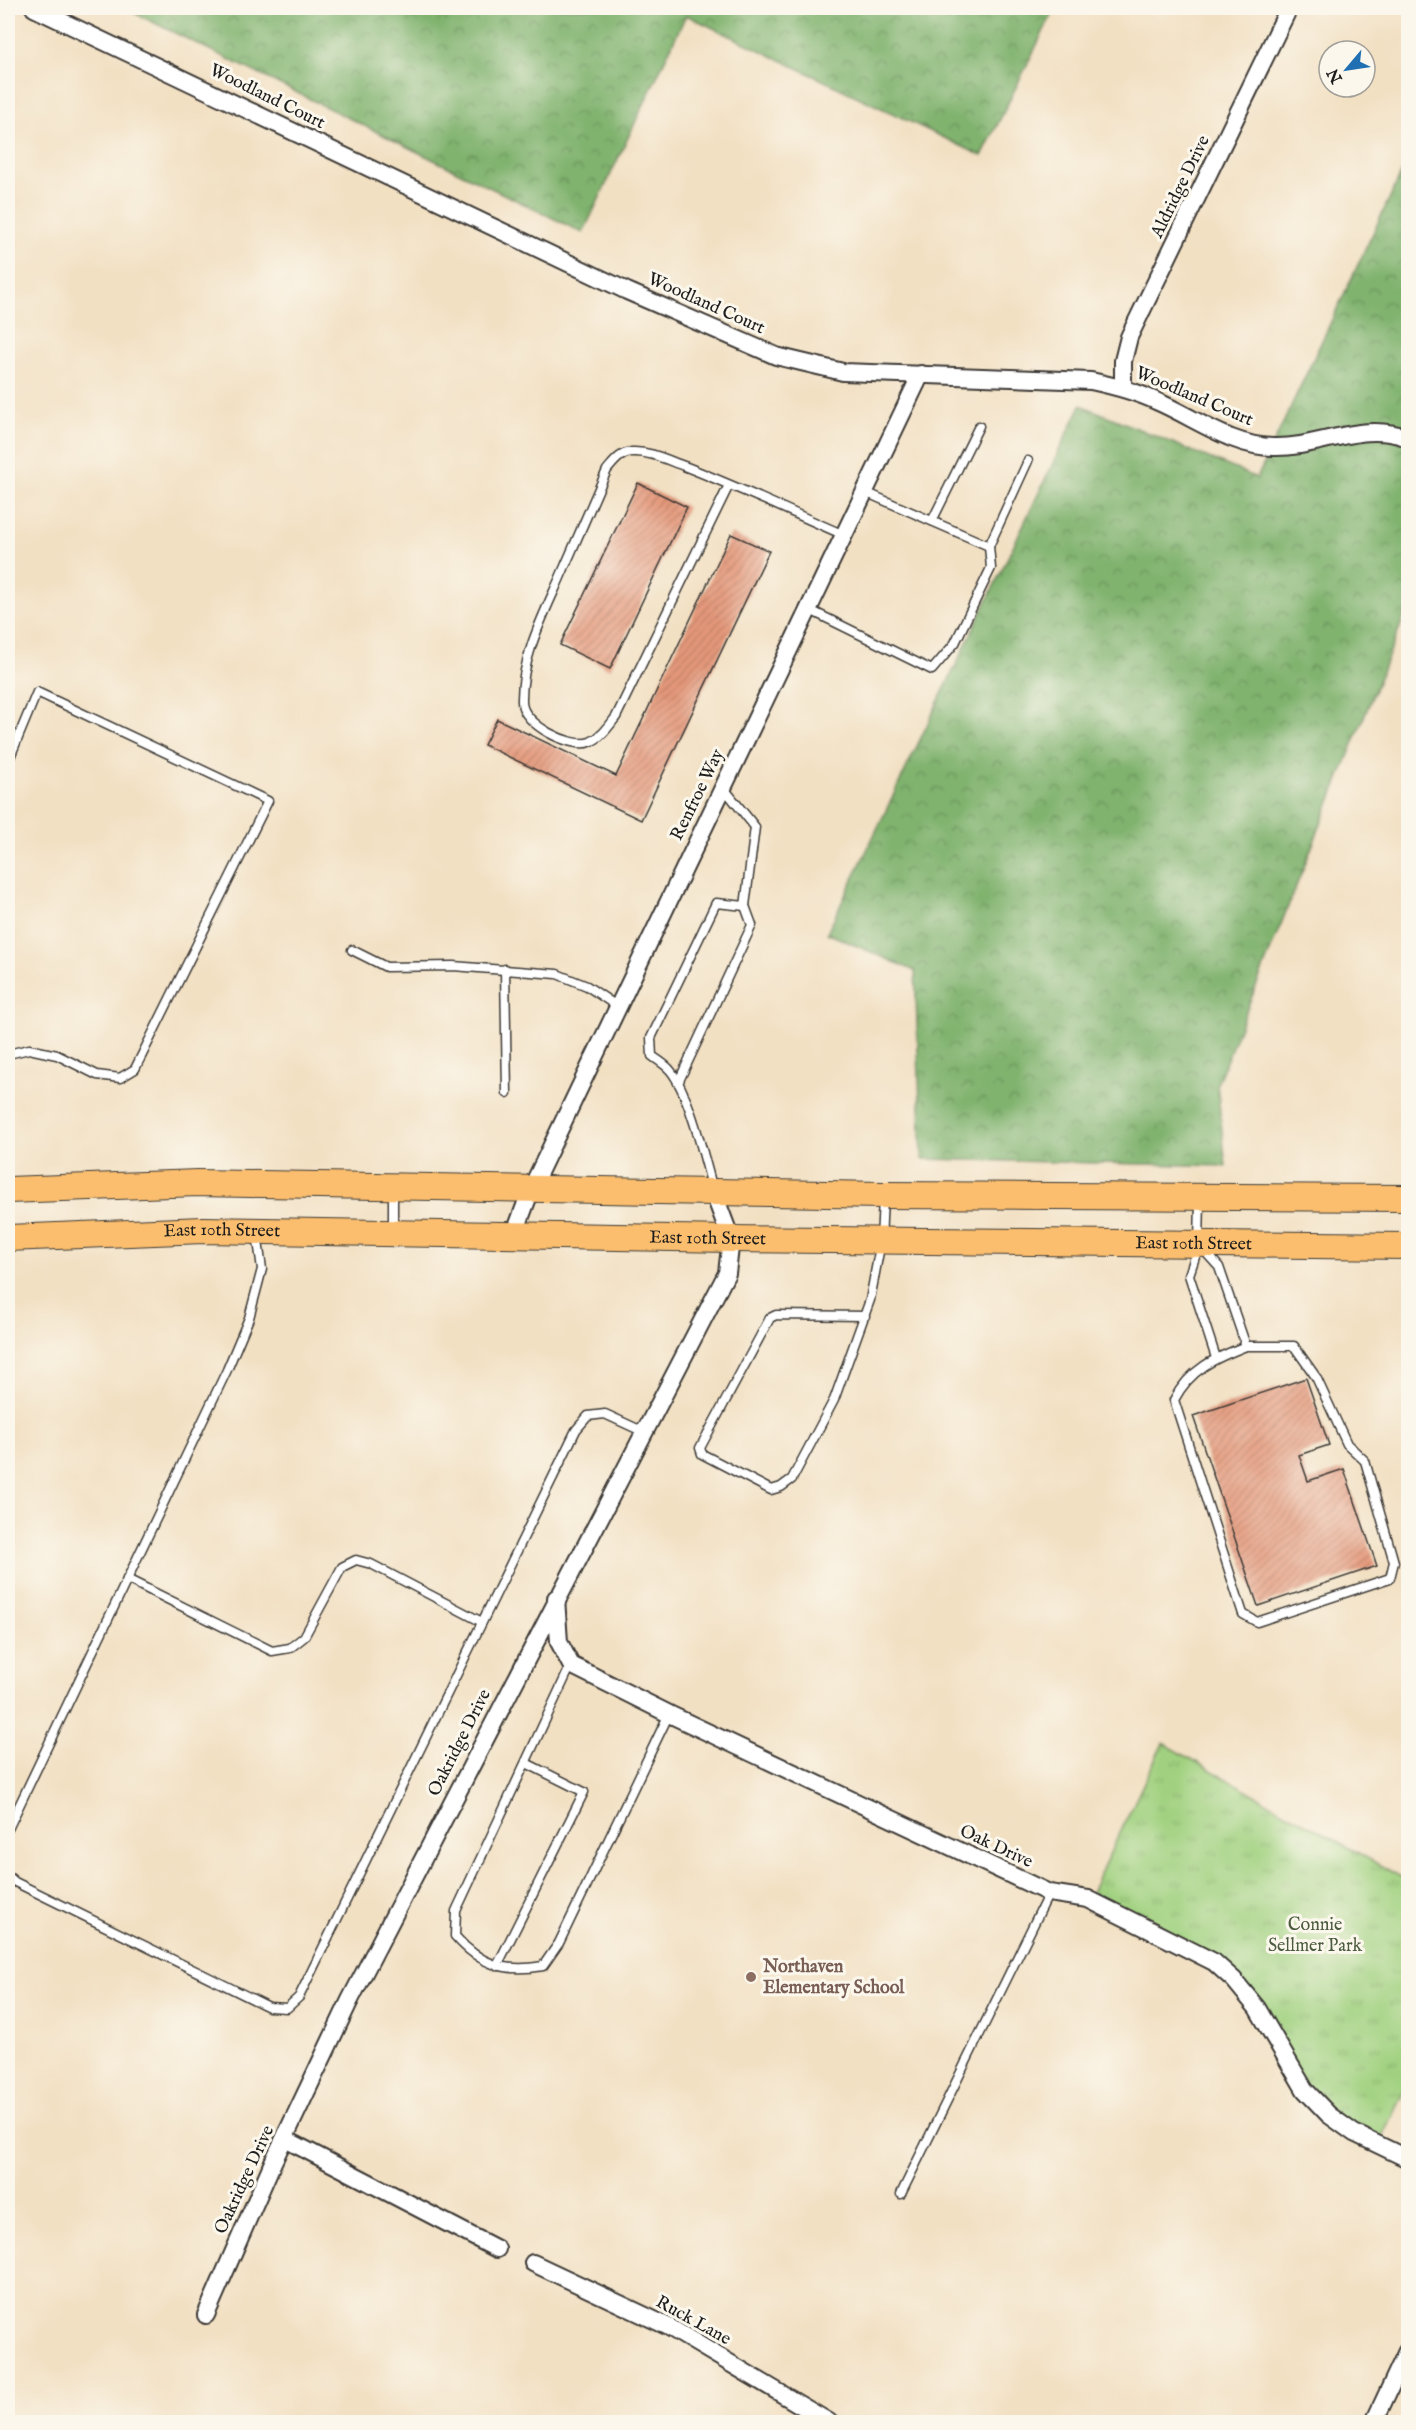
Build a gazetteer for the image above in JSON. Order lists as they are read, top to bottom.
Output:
{
  "streets": {
    "main road": ["East 10th Street"],
    "street": [
      "Woodland Court",
      "Aldridge Drive",
      "Renfroe Way",
      "Oakridge Drive",
      "Oak Drive",
      "Ruck Lane"
    ]
  },
  "crossings": [
    ["Woodland Court", "Aldridge Drive"],
    ["Woodland Court", "Renfroe Way"],
    ["Renfroe Way", "East 10th Street"],
    ["East 10th Street", "Oakridge Drive"]
  ],
  "parks": ["Connie Sellmer Park"],
  "places": ["Northaven Elementary School"],
  "north": "bottom left"
}
